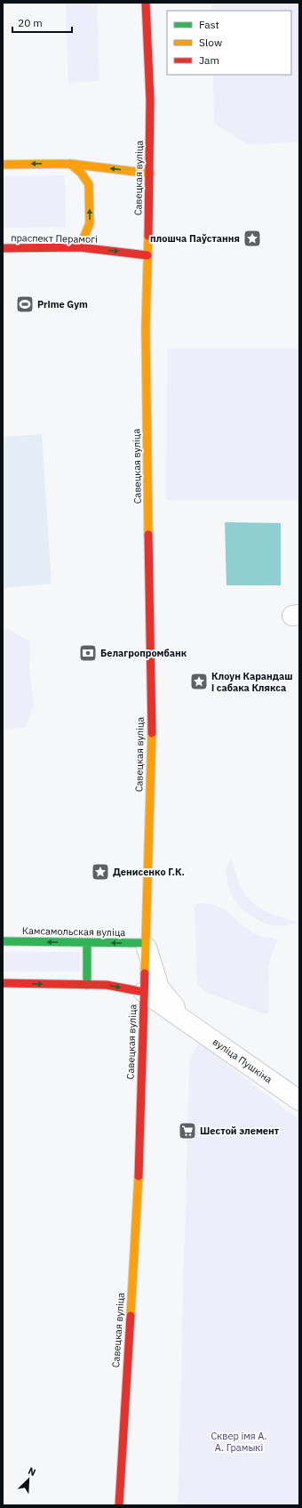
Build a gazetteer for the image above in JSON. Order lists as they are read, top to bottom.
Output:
{
  "streets": {
    "main road": ["Савецкая вуліца", "праспект Перамогі", "Камсамольская вуліца"],
    "street": ["вуліца Пушкіна"]
  },
  "crossings": [
    ["Савецкая вуліца", "праспект Перамогі"],
    ["Савецкая вуліца", "Камсамольская вуліца"],
    ["Савецкая вуліца", "вуліца Пушкіна"],
    ["Камсамольская вуліца", "вуліца Пушкіна"]
  ],
  "one_way": ["праспект Перамогі"],
  "parks": ["Сквер імя А. А. Грамыкі"],
  "places": {
    "place": ["плошча Паўстання", "Клоун Карандаш і сабака Клякса", "Денисенко Г.К."],
    "sports": ["Prime Gym"],
    "bank": ["Белагропромбанк"],
    "supermarket": ["Шестой элемент"]
  },
  "legend": ["Fast", "Slow", "Jam"],
  "scale_bar": "20 m",
  "north": "top right"
}
